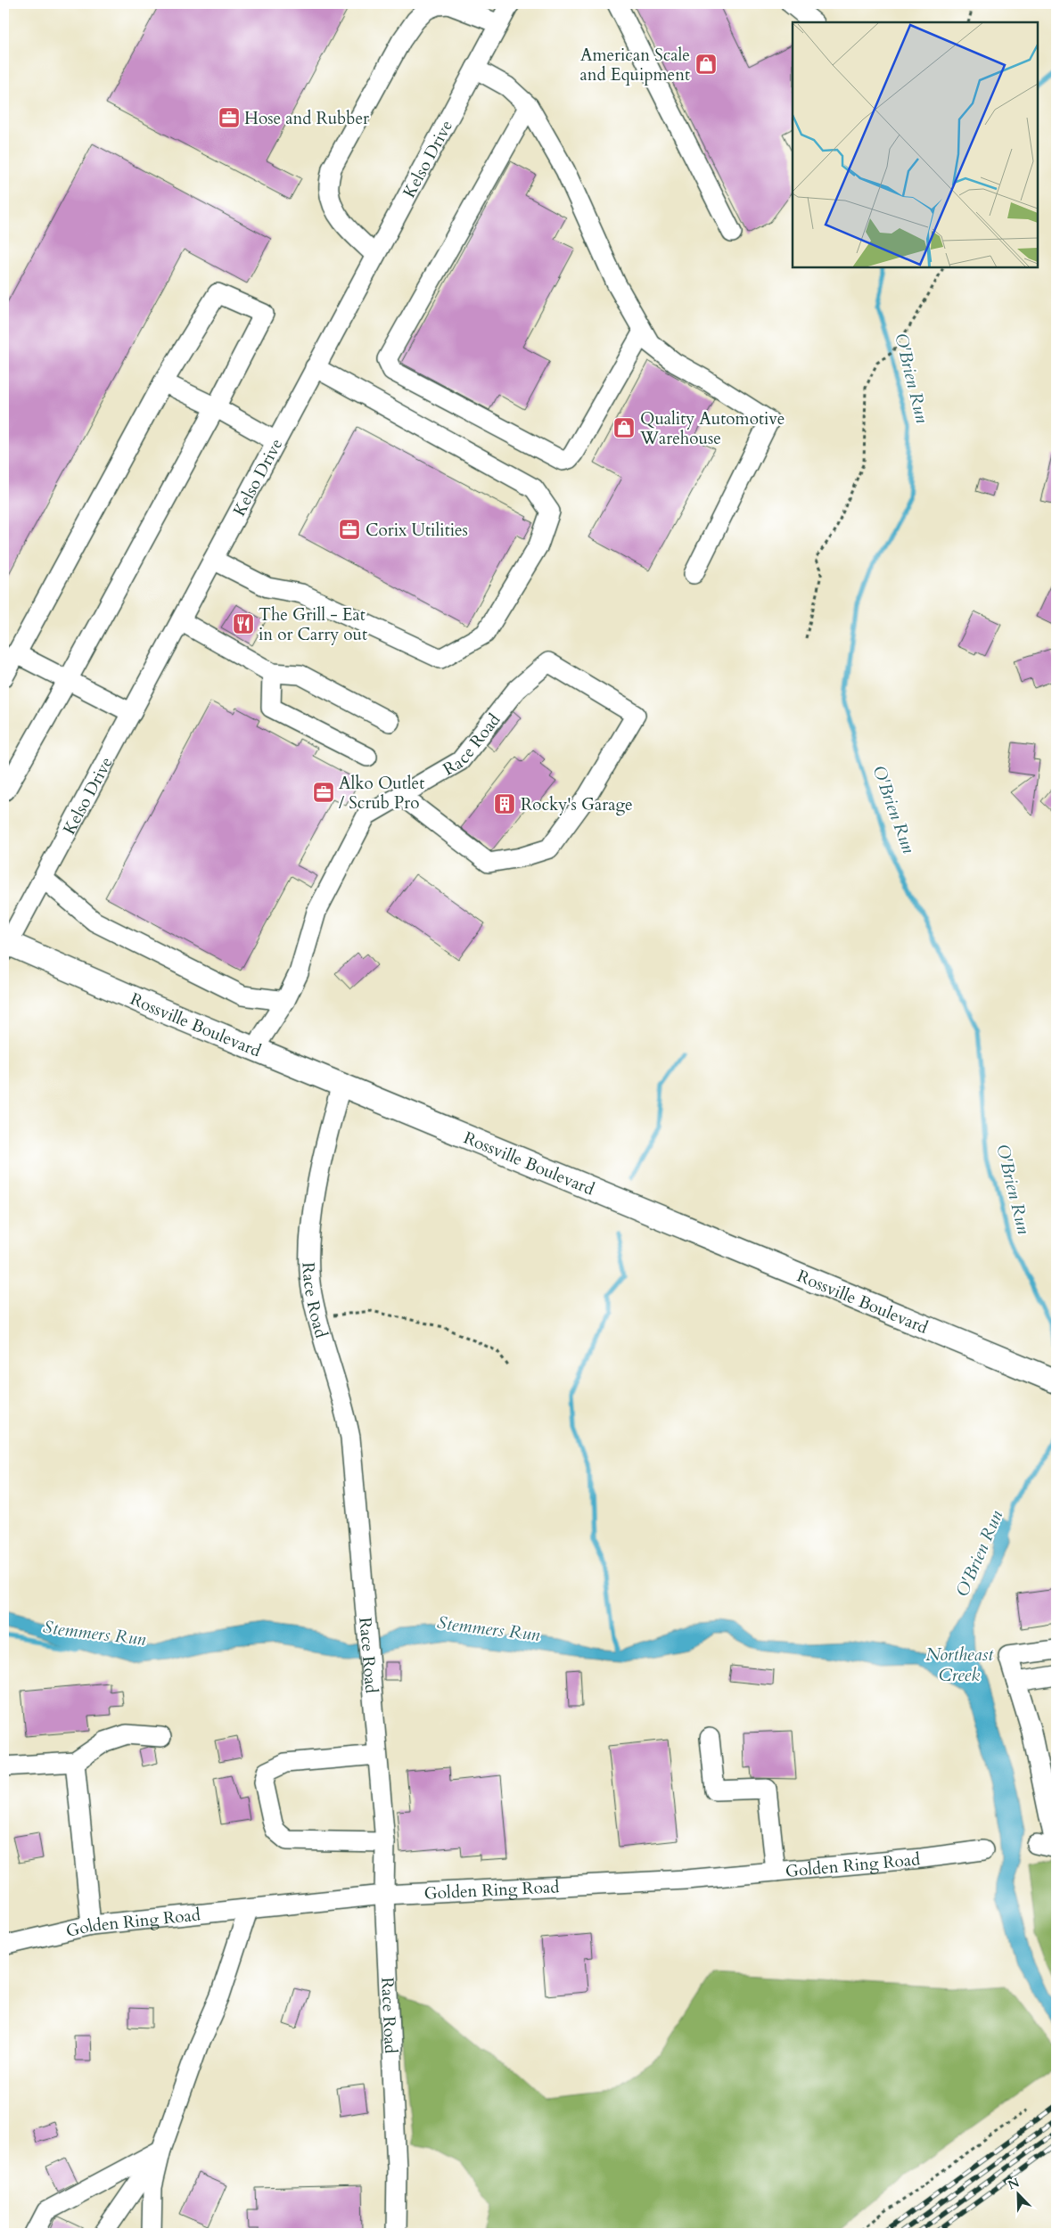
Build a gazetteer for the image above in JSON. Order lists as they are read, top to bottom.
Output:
{
  "streets": {
    "main road": ["Rossville Boulevard"],
    "street": ["Kelso Drive", "Race Road", "Golden Ring Road"]
  },
  "crossings": [
    ["Kelso Drive", "Rossville Boulevard"],
    ["Race Road", "Rossville Boulevard"],
    ["Race Road", "Golden Ring Road"]
  ],
  "water": ["O'Brien Run", "Stemmers Run", "Northeast Creek"],
  "places": {
    "shop": ["American Scale and Equipment", "Quality Automotive Warehouse"],
    "office": ["Hose and Rubber", "Corix Utilities", "Alko Outlet / Scrub Pro"],
    "restaurant": ["The Grill - Eat in or Carry out"],
    "building": ["Rocky's Garage"]
  },
  "north": "top left"
}
